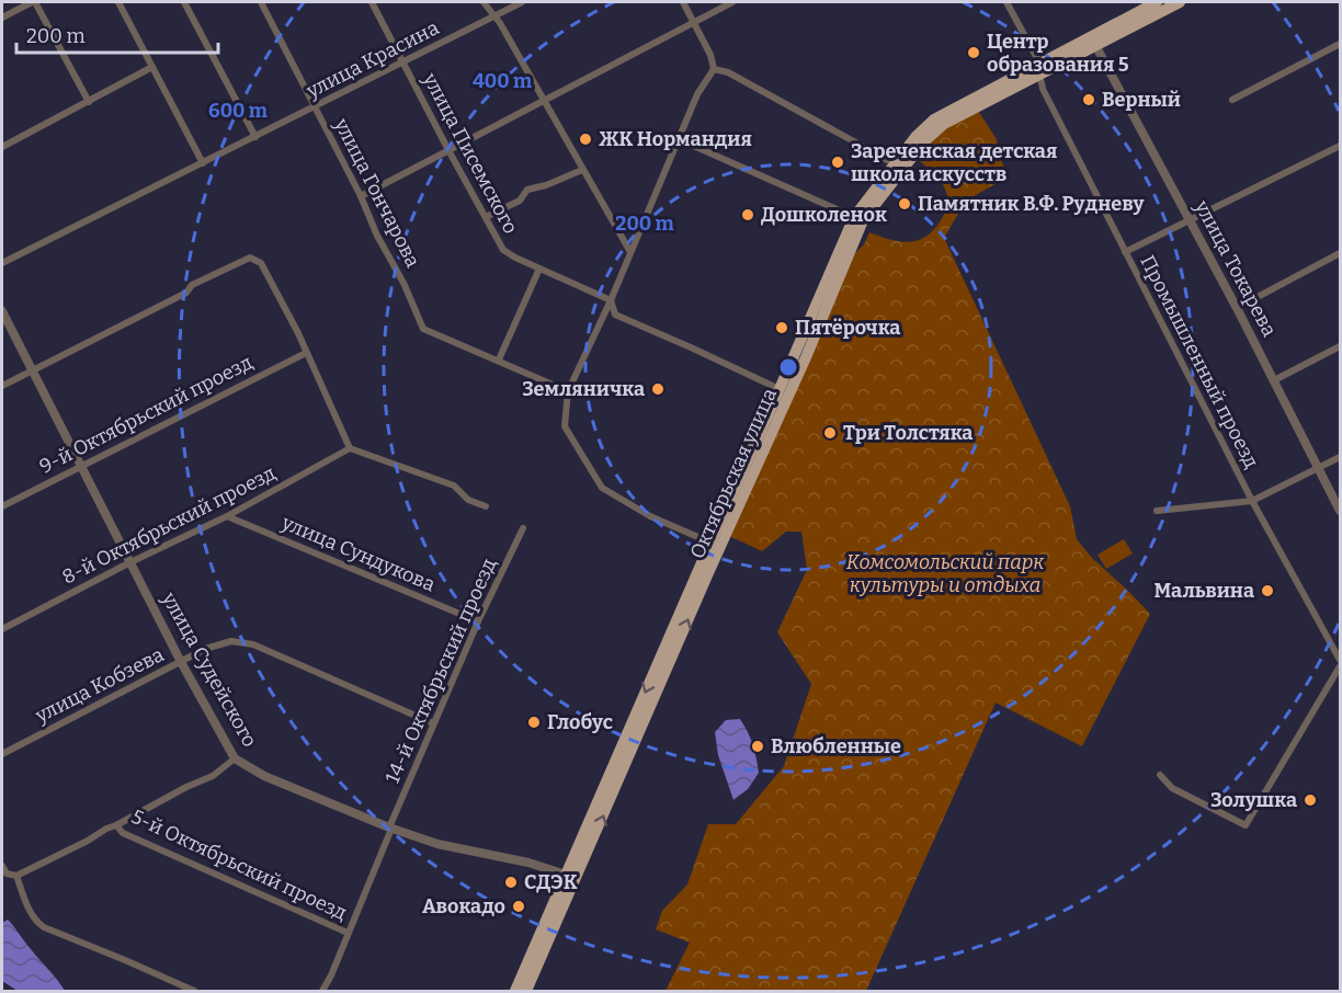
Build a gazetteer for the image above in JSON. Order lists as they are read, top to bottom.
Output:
{
  "streets": {
    "main road": ["Октябрьская улица"],
    "street": [
      "улица Красина",
      "улица Писемского",
      "улица Гончарова",
      "улица Токарева",
      "Промышленный проезд",
      "9-й Октябрьский проезд",
      "8-й Октябрьский проезд",
      "улица Сундукова",
      "улица Судейского",
      "14-й Октябрьский проезд",
      "улица Кобзева",
      "5-й Октябрьский проезд"
    ]
  },
  "crossings": [
    ["улица Красина", "улица Писемского"],
    ["улица Красина", "улица Гончарова"],
    ["улица Токарева", "Октябрьская улица"],
    ["Промышленный проезд", "Октябрьская улица"],
    ["9-й Октябрьский проезд", "улица Судейского"],
    ["Октябрьская улица", "улица Судейского"],
    ["8-й Октябрьский проезд", "улица Сундукова"],
    ["8-й Октябрьский проезд", "улица Судейского"],
    ["улица Сундукова", "14-й Октябрьский проезд"],
    ["улица Судейского", "14-й Октябрьский проезд"],
    ["улица Судейского", "улица Кобзева"],
    ["14-й Октябрьский проезд", "улица Кобзева"],
    ["14-й Октябрьский проезд", "5-й Октябрьский проезд"]
  ],
  "parks": ["Комсомольский парк культуры и отдыха"],
  "places": [
    "Центр образования 5",
    "Верный",
    "ЖК Нормандия",
    "Зареченская детская школа искусств",
    "Памятник В.Ф. Рудневу",
    "Дошколенок",
    "Пятёрочка",
    "Земляничка",
    "Три Толстяка",
    "Мальвина",
    "Глобус",
    "Влюбленные",
    "Золушка",
    "СДЭК",
    "Авокадо"
  ],
  "scale_bar": "200 m",
  "rings": ["400 m", "600 m", "200 m"]
}
